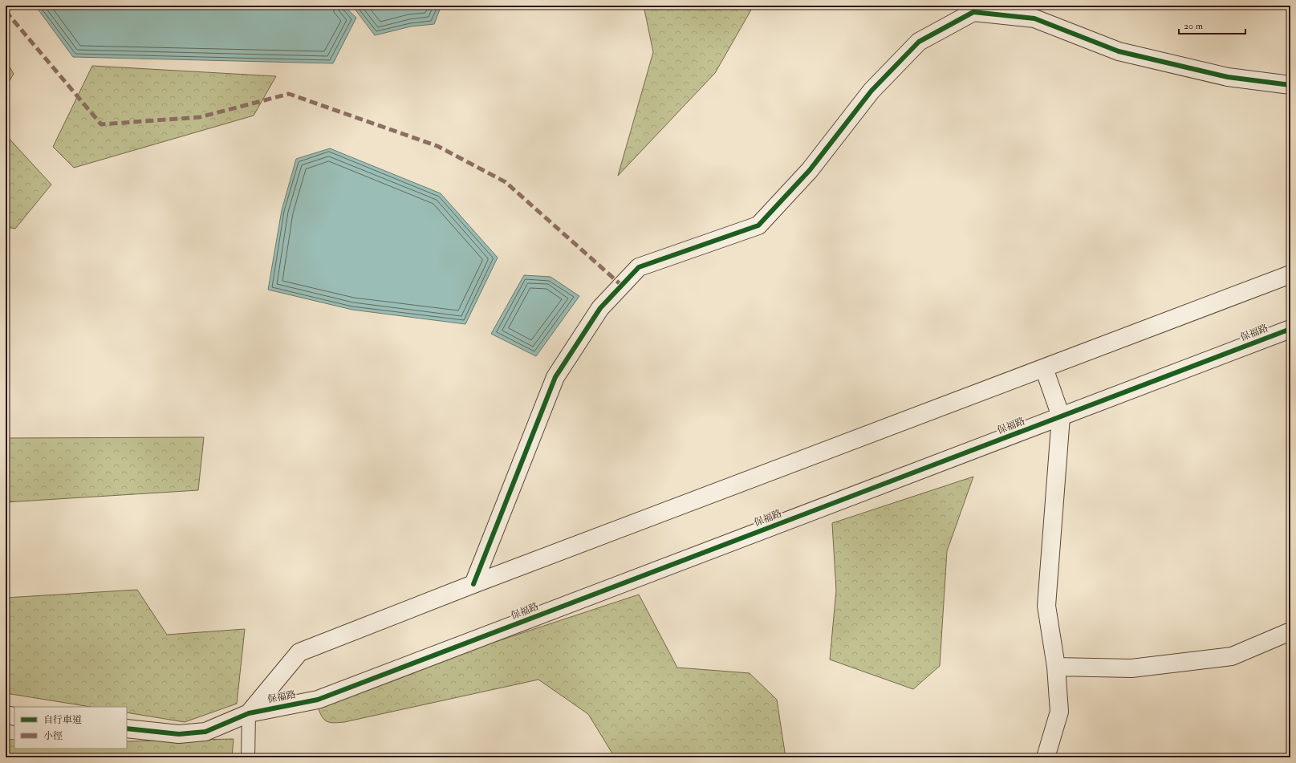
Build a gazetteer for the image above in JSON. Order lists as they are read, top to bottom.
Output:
{
  "streets": {
    "street": ["保福路"]
  },
  "legend": ["自行車道", "小徑"],
  "scale_bar": "20 m"
}
